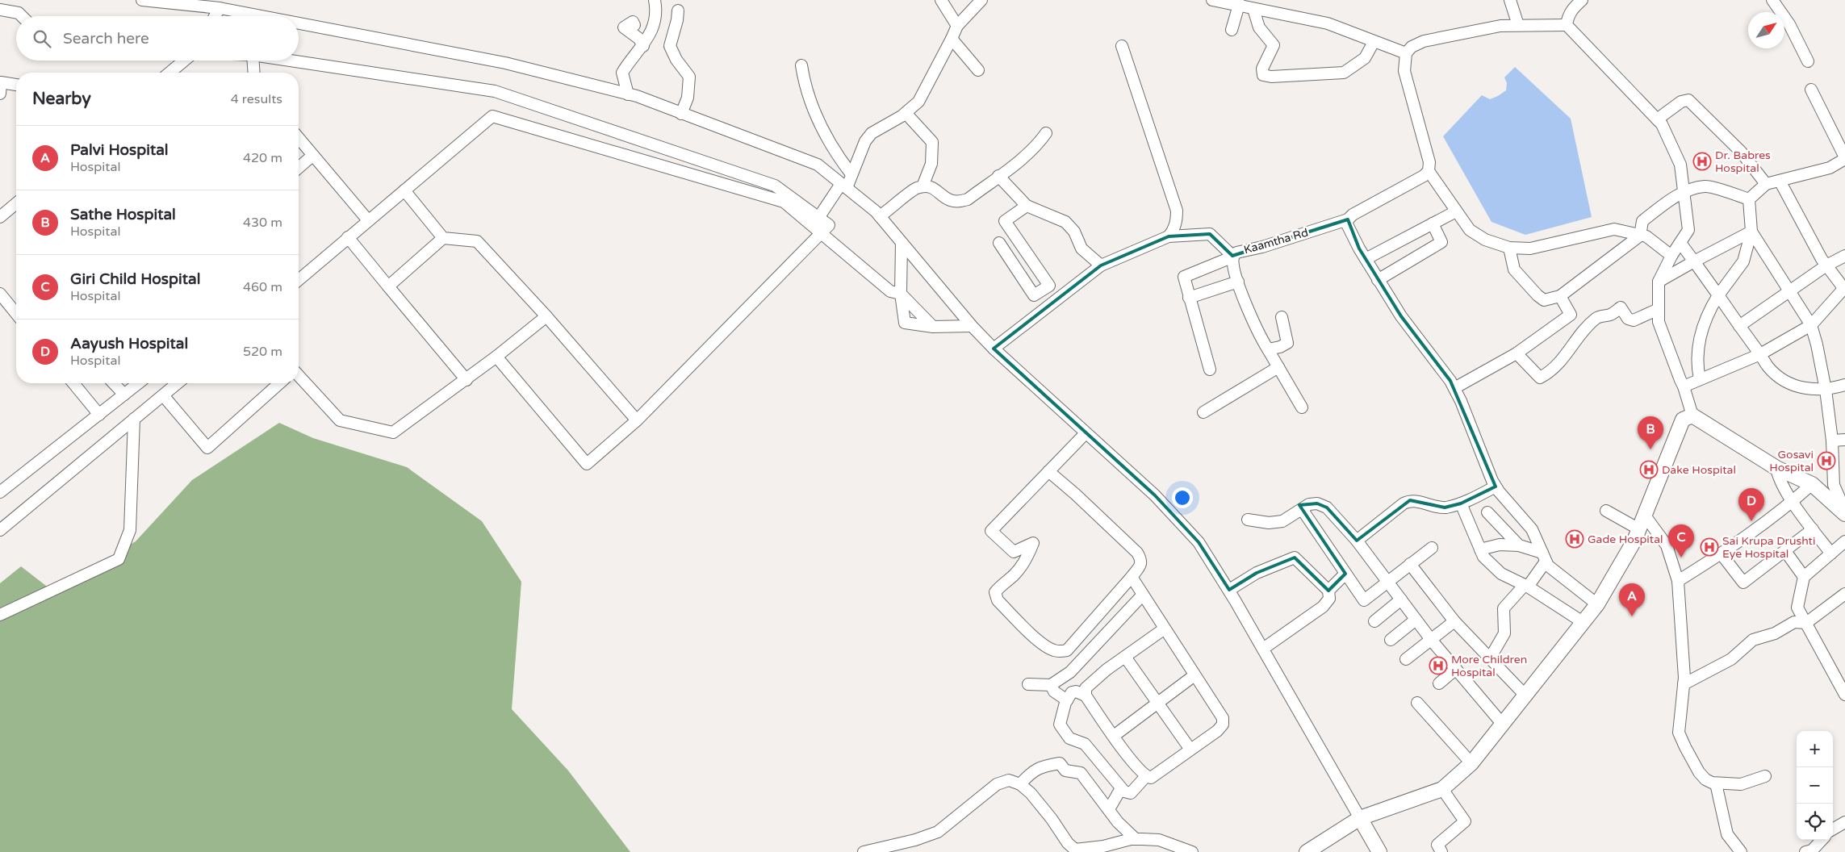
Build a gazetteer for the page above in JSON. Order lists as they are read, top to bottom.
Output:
{
  "streets": {
    "street": ["Kaamtha Rd"]
  },
  "places": {
    "hospital": [
      "Dr. Babres Hospital",
      "Gosavi Hospital",
      "Dake Hospital",
      "Gade Hospital",
      "Sai Krupa Drushti Eye Hospital",
      "More Children Hospital"
    ]
  },
  "north": "top right",
  "page": {
    "search": "Search here",
    "heading": ["Nearby", "4 results"],
    "list": [
      {
        "mark": "A",
        "name": "Palvi Hospital",
        "note": "Hospital",
        "value": "420 m"
      },
      {
        "mark": "B",
        "name": "Sathe Hospital",
        "note": "Hospital",
        "value": "430 m"
      },
      {
        "mark": "C",
        "name": "Giri Child Hospital",
        "note": "Hospital",
        "value": "460 m"
      },
      {
        "mark": "D",
        "name": "Aayush Hospital",
        "note": "Hospital",
        "value": "520 m"
      }
    ],
    "pins": [
      "B",
      "D",
      "C",
      "A"
    ],
    "map_buttons": ["+", "−"]
  }
}
